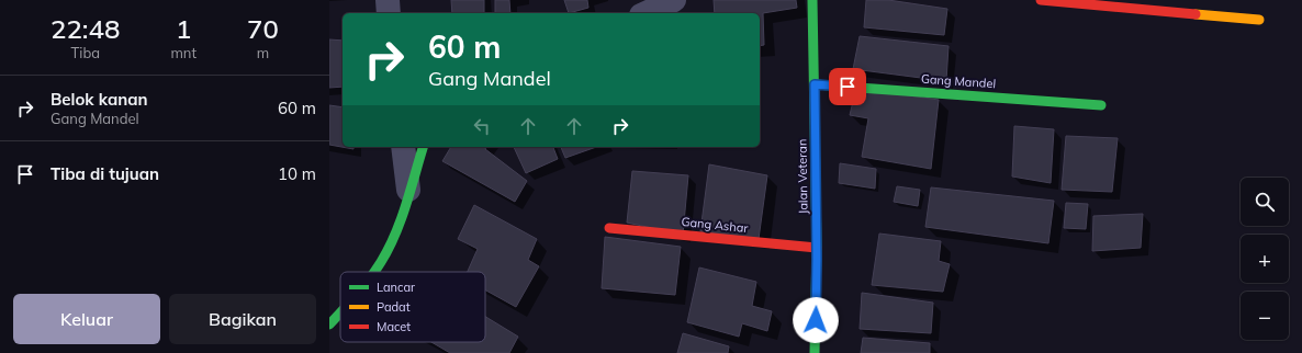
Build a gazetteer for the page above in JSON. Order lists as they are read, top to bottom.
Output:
{
  "streets": {
    "street": ["Gang Mandel", "Jalan Veteran", "Gang Ashar"]
  },
  "crossings": [
    ["Gang Mandel", "Jalan Veteran"],
    ["Jalan Veteran", "Gang Ashar"]
  ],
  "legend": ["Lancar", "Padat", "Macet"],
  "page": {
    "eta": [
      "22:48",
      "Tiba",
      "1",
      "mnt",
      "70",
      "m"
    ],
    "turn": ["60 m", "Gang Mandel"],
    "list": [
      {
        "name": "Belok kanan",
        "note": "Gang Mandel",
        "value": "60 m"
      },
      {
        "name": "Tiba di tujuan",
        "value": "10 m"
      }
    ],
    "map_buttons": ["+", "−"],
    "buttons": ["Keluar", "Bagikan"]
  }
}
